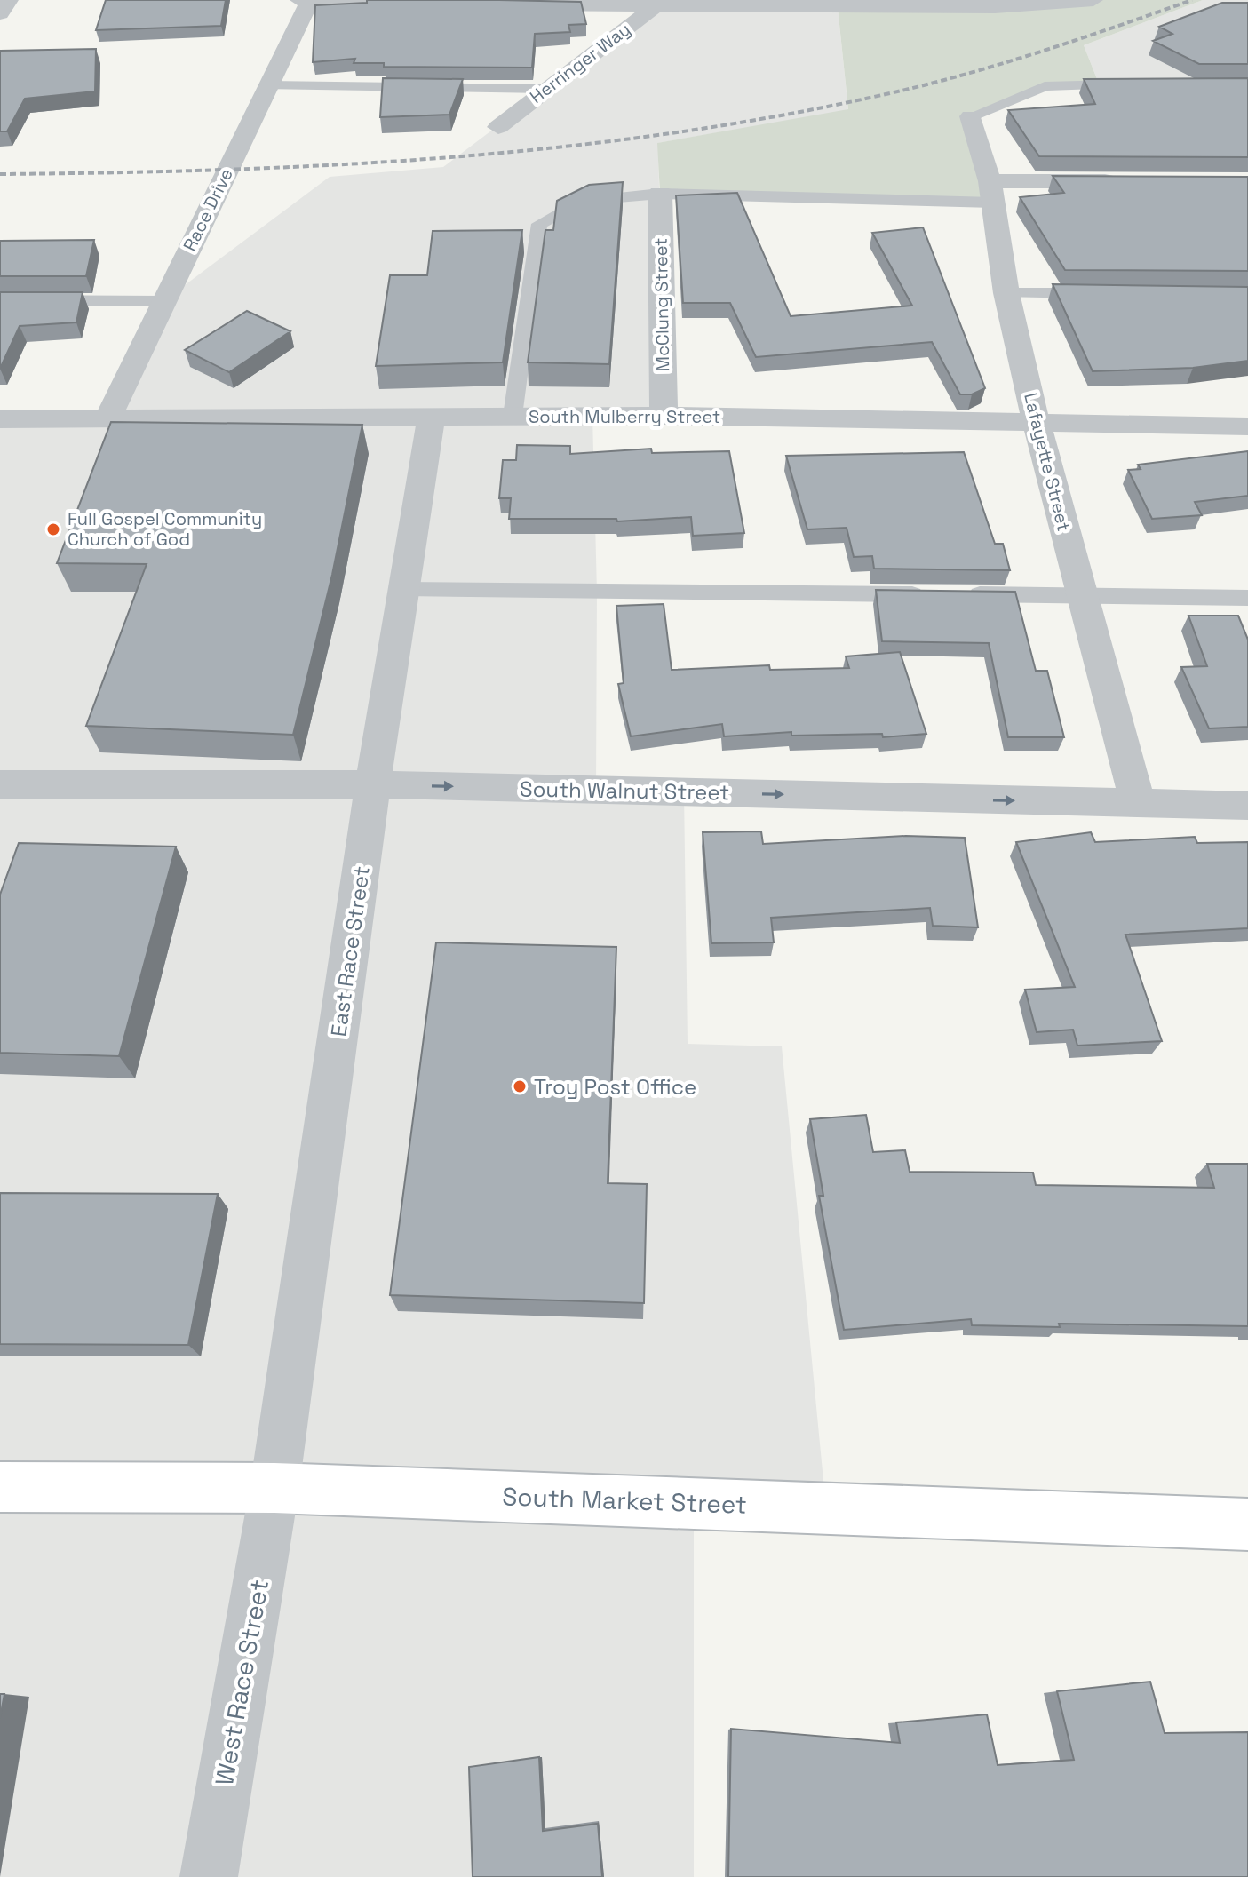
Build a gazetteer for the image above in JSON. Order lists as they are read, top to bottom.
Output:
{
  "streets": {
    "main road": ["South Market Street"],
    "street": [
      "Herringer Way",
      "Race Drive",
      "McClung Street",
      "South Mulberry Street",
      "Lafayette Street",
      "South Walnut Street",
      "East Race Street",
      "West Race Street"
    ]
  },
  "crossings": [
    ["Race Drive", "South Mulberry Street"],
    ["McClung Street", "South Mulberry Street"],
    ["South Mulberry Street", "Lafayette Street"],
    ["South Mulberry Street", "East Race Street"],
    ["Lafayette Street", "South Walnut Street"],
    ["South Walnut Street", "East Race Street"],
    ["East Race Street", "South Market Street"],
    ["East Race Street", "West Race Street"],
    ["South Market Street", "West Race Street"]
  ],
  "one_way": ["South Walnut Street"],
  "places": ["Full Gospel Community Church of God", "Troy Post Office"]
}
